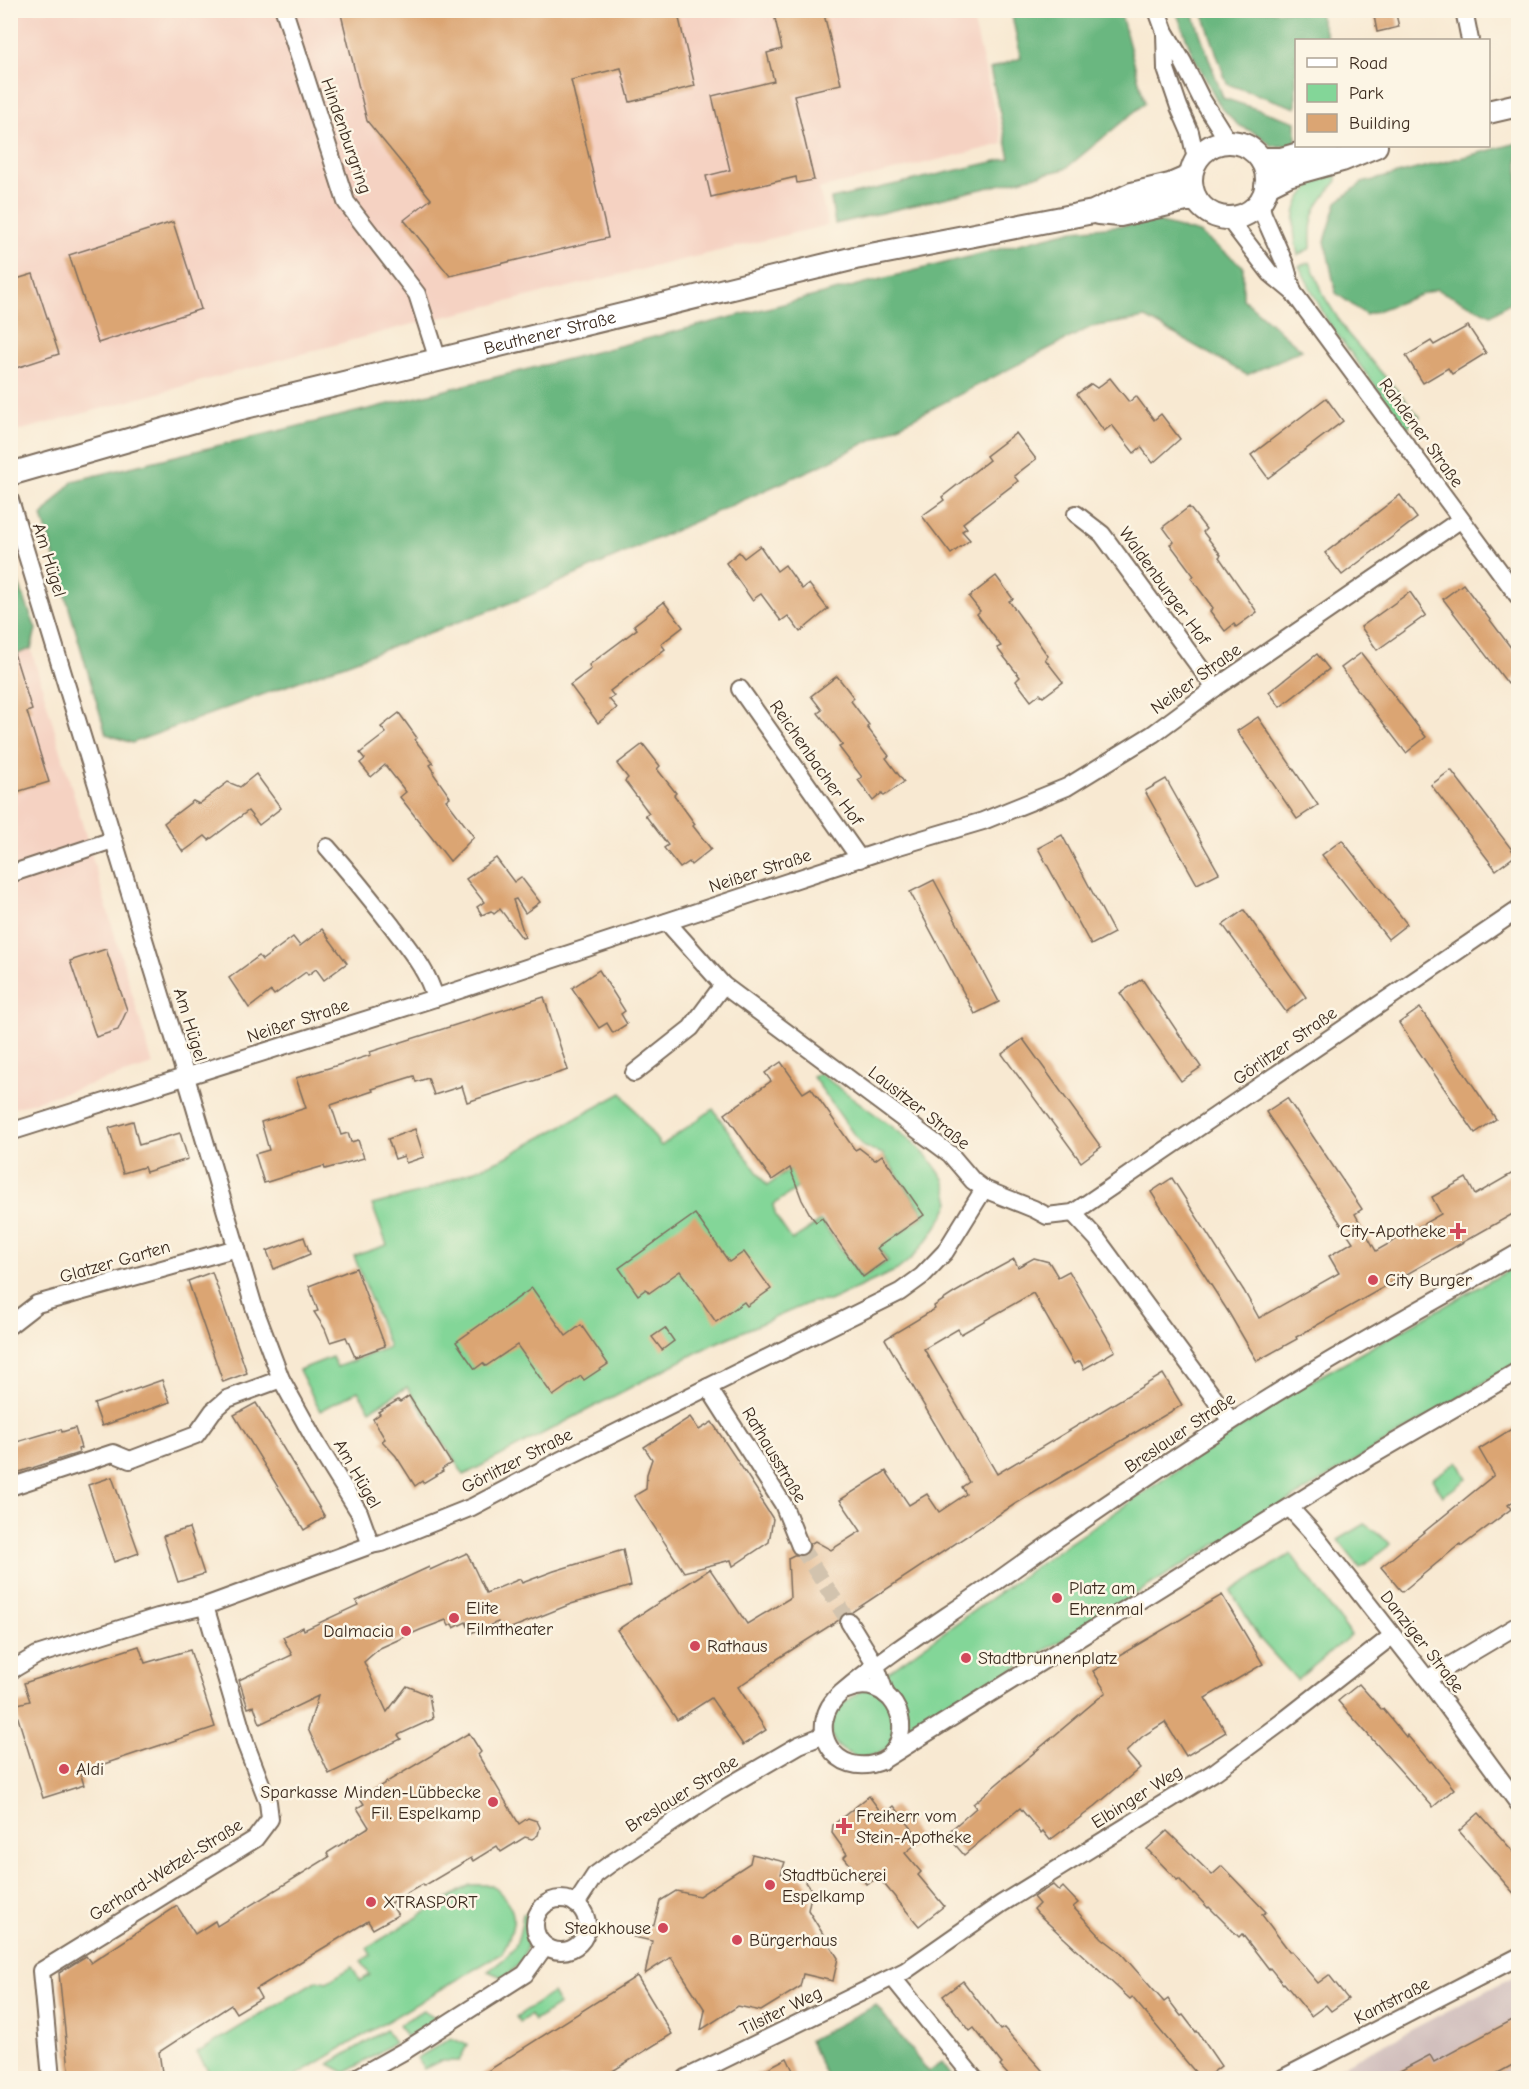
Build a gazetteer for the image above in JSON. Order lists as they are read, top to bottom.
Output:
{
  "streets": {
    "main road": ["Beuthener Straße"],
    "street": [
      "Hindenburgring",
      "Rahdener Straße",
      "Am Hügel",
      "Waldenburger Hof",
      "Neißer Straße",
      "Reichenbacher Hof",
      "Görlitzer Straße",
      "Lausitzer Straße",
      "Glatzer Garten",
      "Breslauer Straße",
      "Rathausstraße",
      "Danziger Straße",
      "Elbinger Weg",
      "Gerhard-Wetzel-Straße",
      "Kantstraße",
      "Tilsiter Weg"
    ]
  },
  "crossings": [
    ["Hindenburgring", "Beuthener Straße"],
    ["Beuthener Straße", "Rahdener Straße"],
    ["Rahdener Straße", "Neißer Straße"],
    ["Am Hügel", "Neißer Straße"],
    ["Am Hügel", "Görlitzer Straße"],
    ["Am Hügel", "Glatzer Garten"],
    ["Waldenburger Hof", "Neißer Straße"],
    ["Neißer Straße", "Reichenbacher Hof"],
    ["Neißer Straße", "Lausitzer Straße"],
    ["Görlitzer Straße", "Lausitzer Straße"],
    ["Görlitzer Straße", "Rathausstraße"],
    ["Görlitzer Straße", "Gerhard-Wetzel-Straße"],
    ["Danziger Straße", "Elbinger Weg"],
    ["Elbinger Weg", "Tilsiter Weg"]
  ],
  "places": {
    "health": ["City-Apotheke", "Freiherr vom Stein-Apotheke"],
    "other": [
      "City Burger",
      "Platz am Ehrenmal",
      "Elite Filmtheater",
      "Dalmacia",
      "Rathaus",
      "Stadtbrunnenplatz",
      "Aldi",
      "Sparkasse Minden-Lübbecke Fil. Espelkamp",
      "Stadtbücherei Espelkamp",
      "XTRASPORT",
      "Steakhouse",
      "Bürgerhaus"
    ]
  },
  "legend": ["Road", "Park", "Building"]
}
